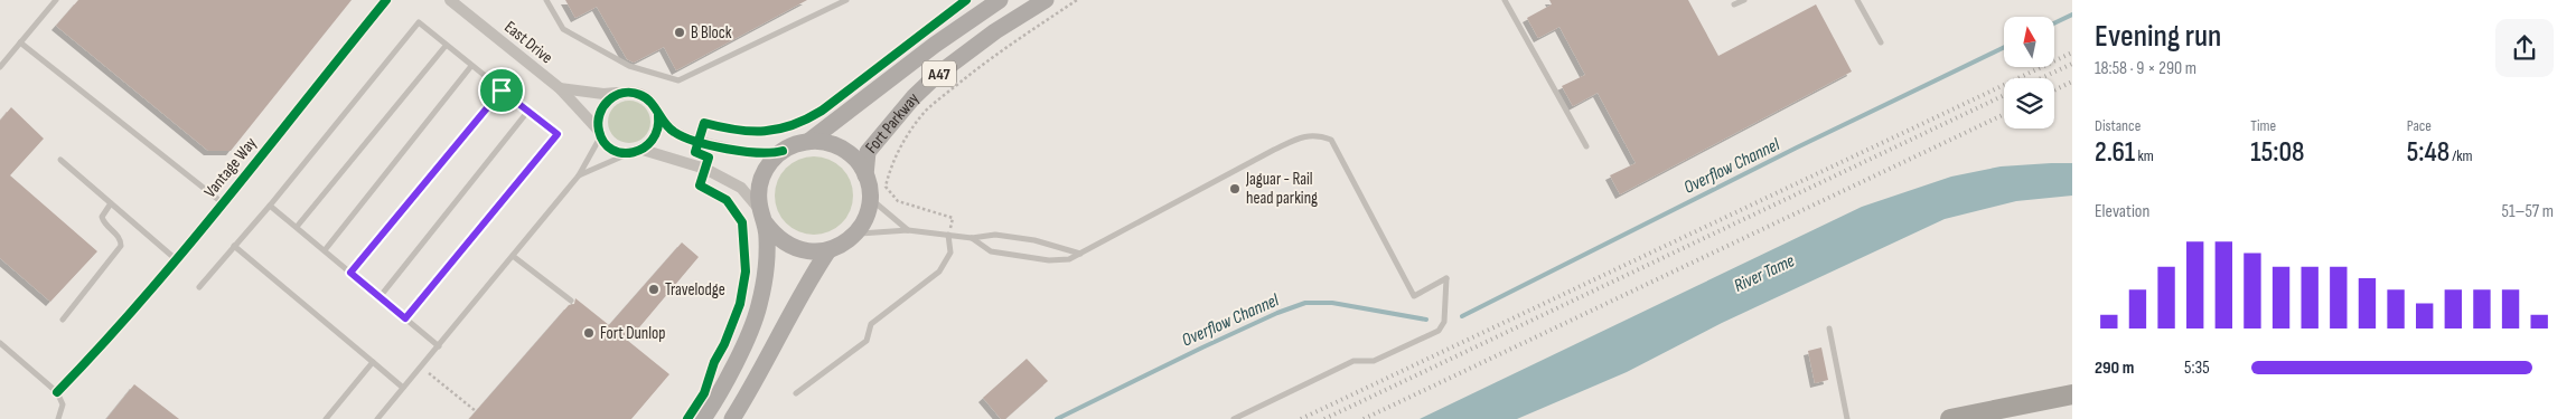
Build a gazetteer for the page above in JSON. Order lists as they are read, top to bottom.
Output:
{
  "streets": {
    "main road": ["A47", "Fort Parkway"],
    "street": ["East Drive", "Vantage Way"]
  },
  "water": ["Overflow Channel", "River Tame"],
  "places": [
    "B Block",
    "Jaguar - Rail head parking",
    "Travelodge",
    "Fort Dunlop"
  ],
  "north": "top",
  "page": {
    "heading": ["Evening run", "18:58 · 9 × 290 m"],
    "stats": [
      ["Distance", "2.61 km"],
      ["Time", "15:08"],
      ["Pace", "5:48 /km"]
    ],
    "chart": ["Elevation", "51–57 m"],
    "list": [
      {
        "name": "290 m",
        "note": "5:35"
      }
    ]
  }
}
